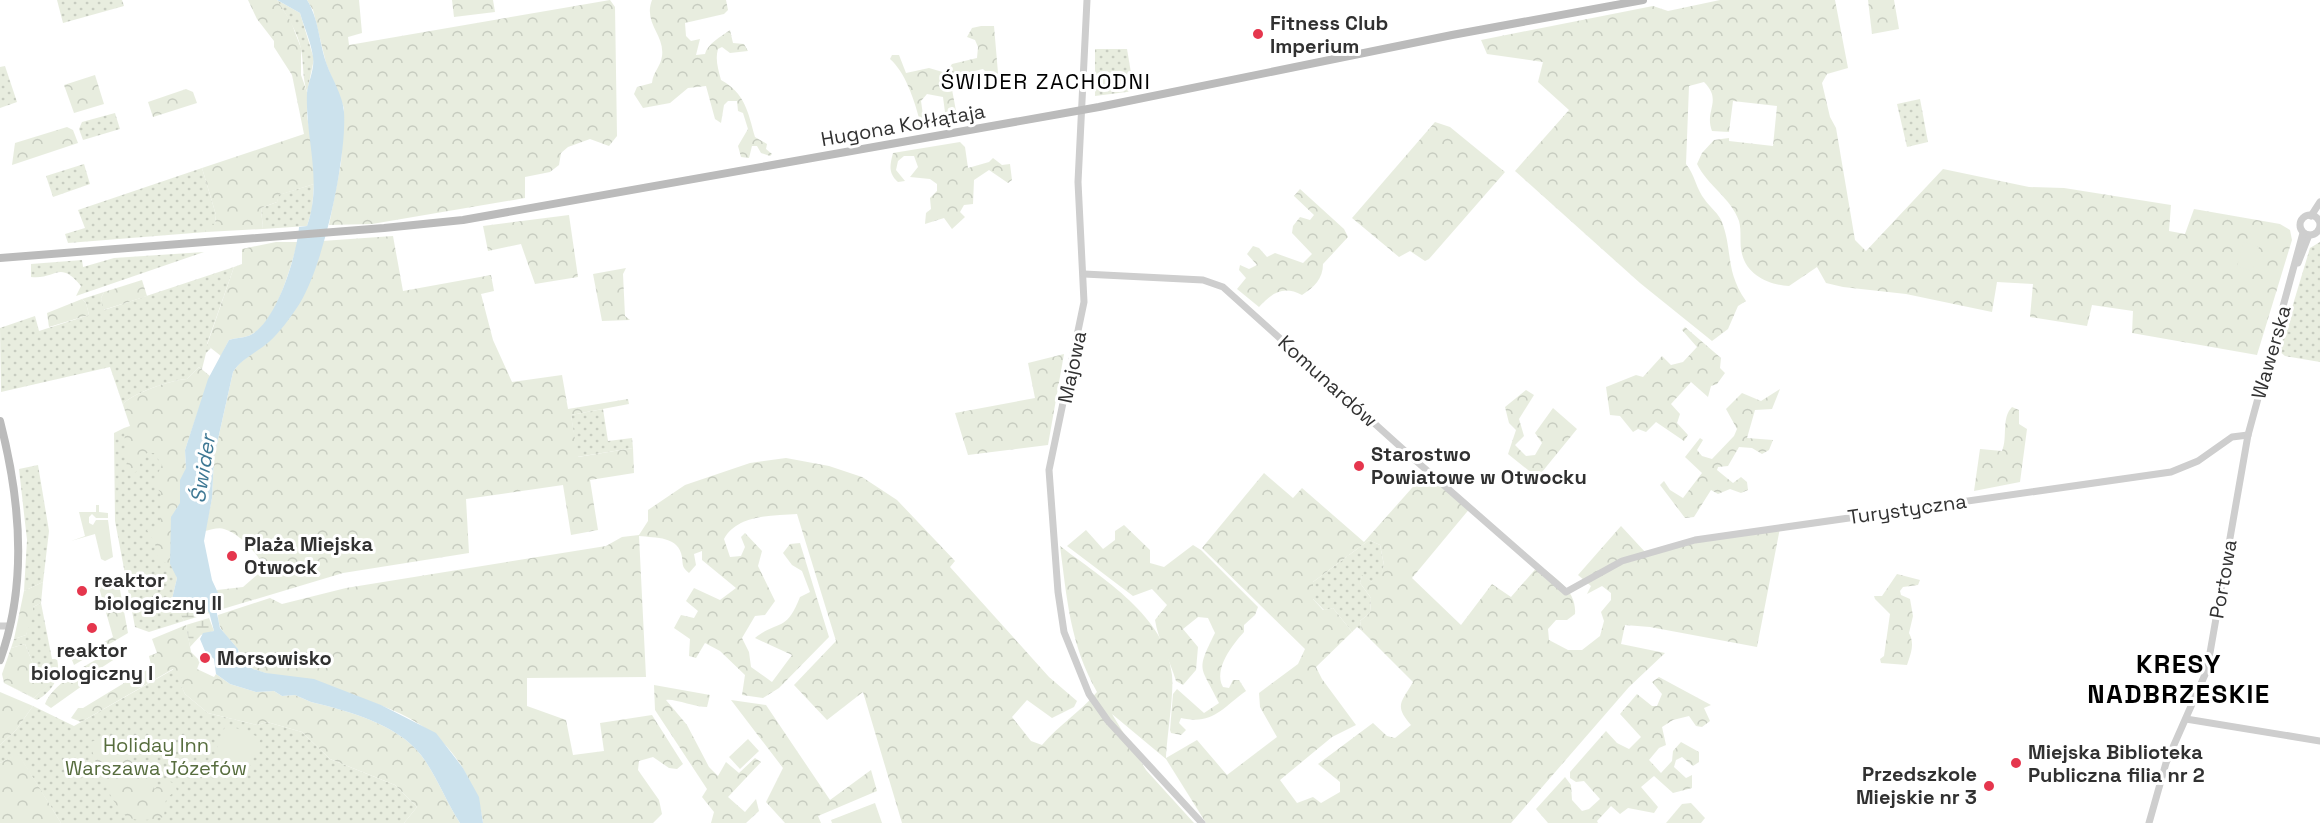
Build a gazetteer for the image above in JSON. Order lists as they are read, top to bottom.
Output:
{
  "streets": {
    "main road": ["Hugona Kołłątaja"],
    "street": [
      "Wawerska",
      "Majowa",
      "Komunardów",
      "Turystyczna",
      "Portowa"
    ]
  },
  "crossings": [
    ["Hugona Kołłątaja", "Majowa"],
    ["Wawerska", "Turystyczna"],
    ["Wawerska", "Portowa"],
    ["Majowa", "Komunardów"],
    ["Komunardów", "Turystyczna"],
    ["Turystyczna", "Portowa"]
  ],
  "districts": ["ŚWIDER ZACHODNI", "KRESY NADBRZESKIE"],
  "water": ["Świder"],
  "parks": ["Holiday Inn Warszawa Józefów"],
  "places": [
    "Fitness Club Imperium",
    "Starostwo Powiatowe w Otwocku",
    "Plaża Miejska Otwock",
    "reaktor biologiczny II",
    "reaktor biologiczny I",
    "Morsowisko",
    "Miejska Biblioteka Publiczna filia nr 2",
    "Przedszkole Miejskie nr 3"
  ]
}
